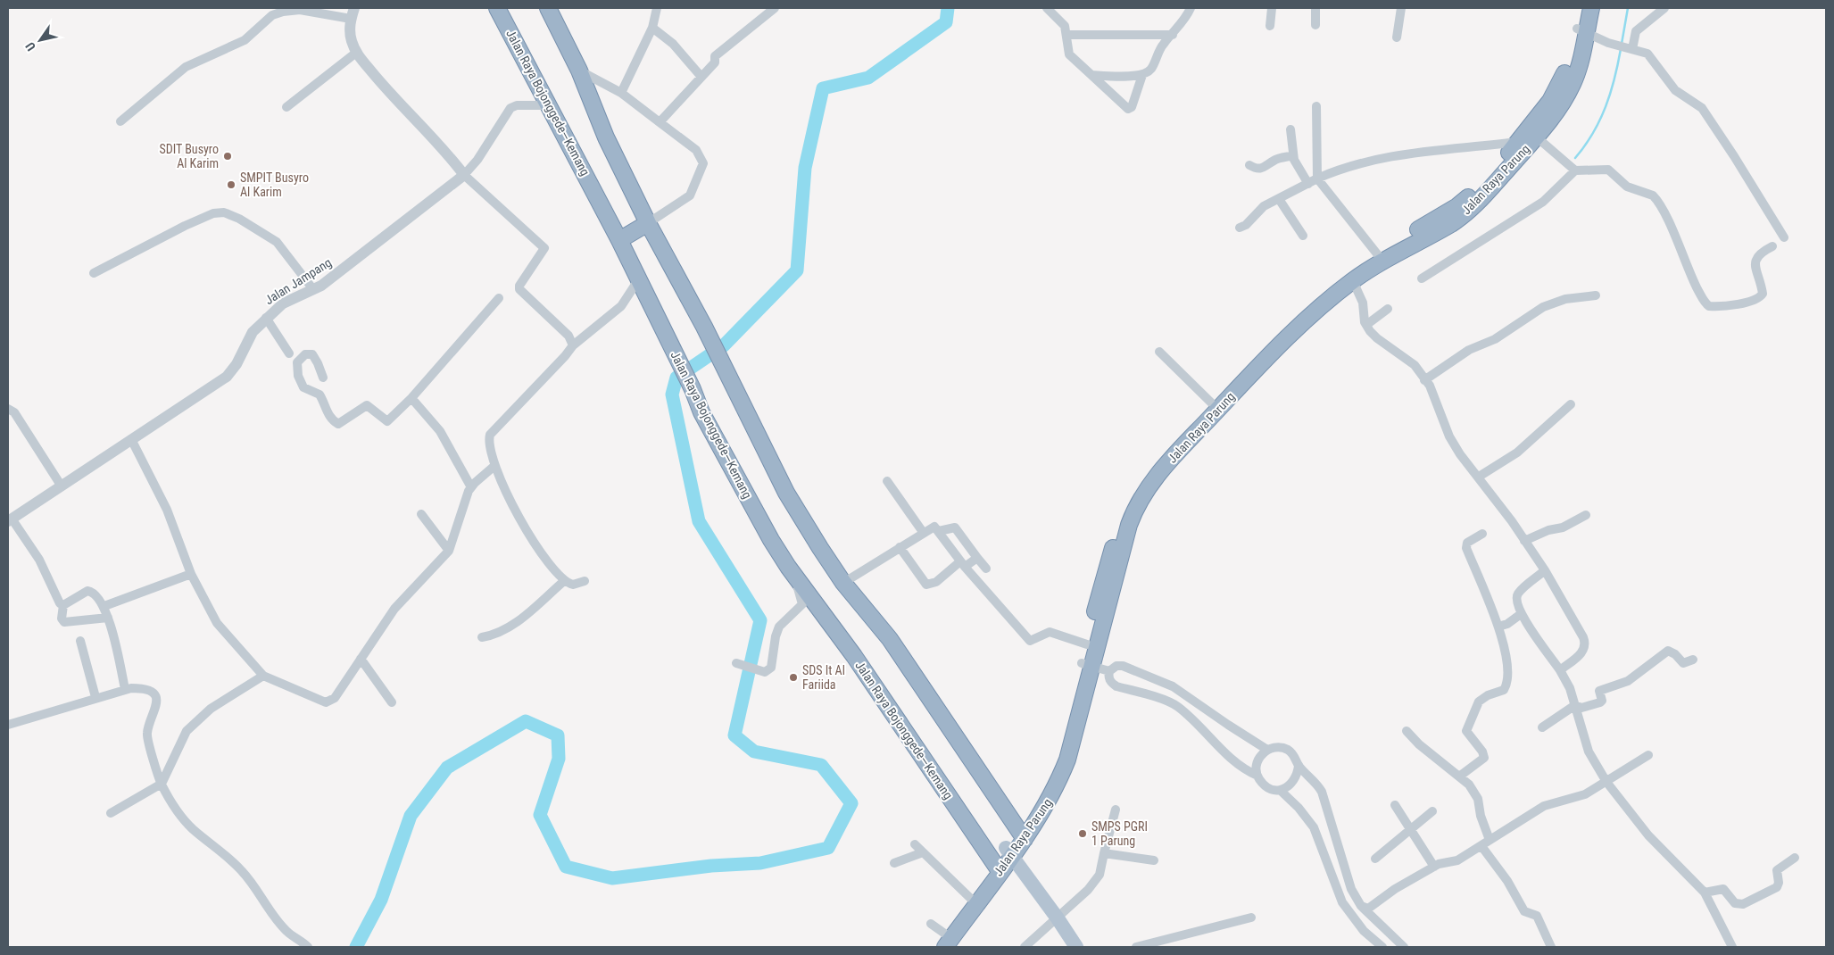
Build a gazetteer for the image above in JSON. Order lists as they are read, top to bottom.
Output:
{
  "streets": {
    "highway": ["Jalan Raya Bojonggede—Kemang", "Jalan Raya Parung"],
    "street": ["Jalan Jampang"]
  },
  "crossings": [
    ["Jalan Raya Bojonggede—Kemang", "Jalan Raya Parung"]
  ],
  "places": [
    "SDIT Busyro Al Karim",
    "SMPIT Busyro Al Karim",
    "SDS It Al Fariida",
    "SMPS PGRI 1 Parung"
  ],
  "north": "bottom left"
}
